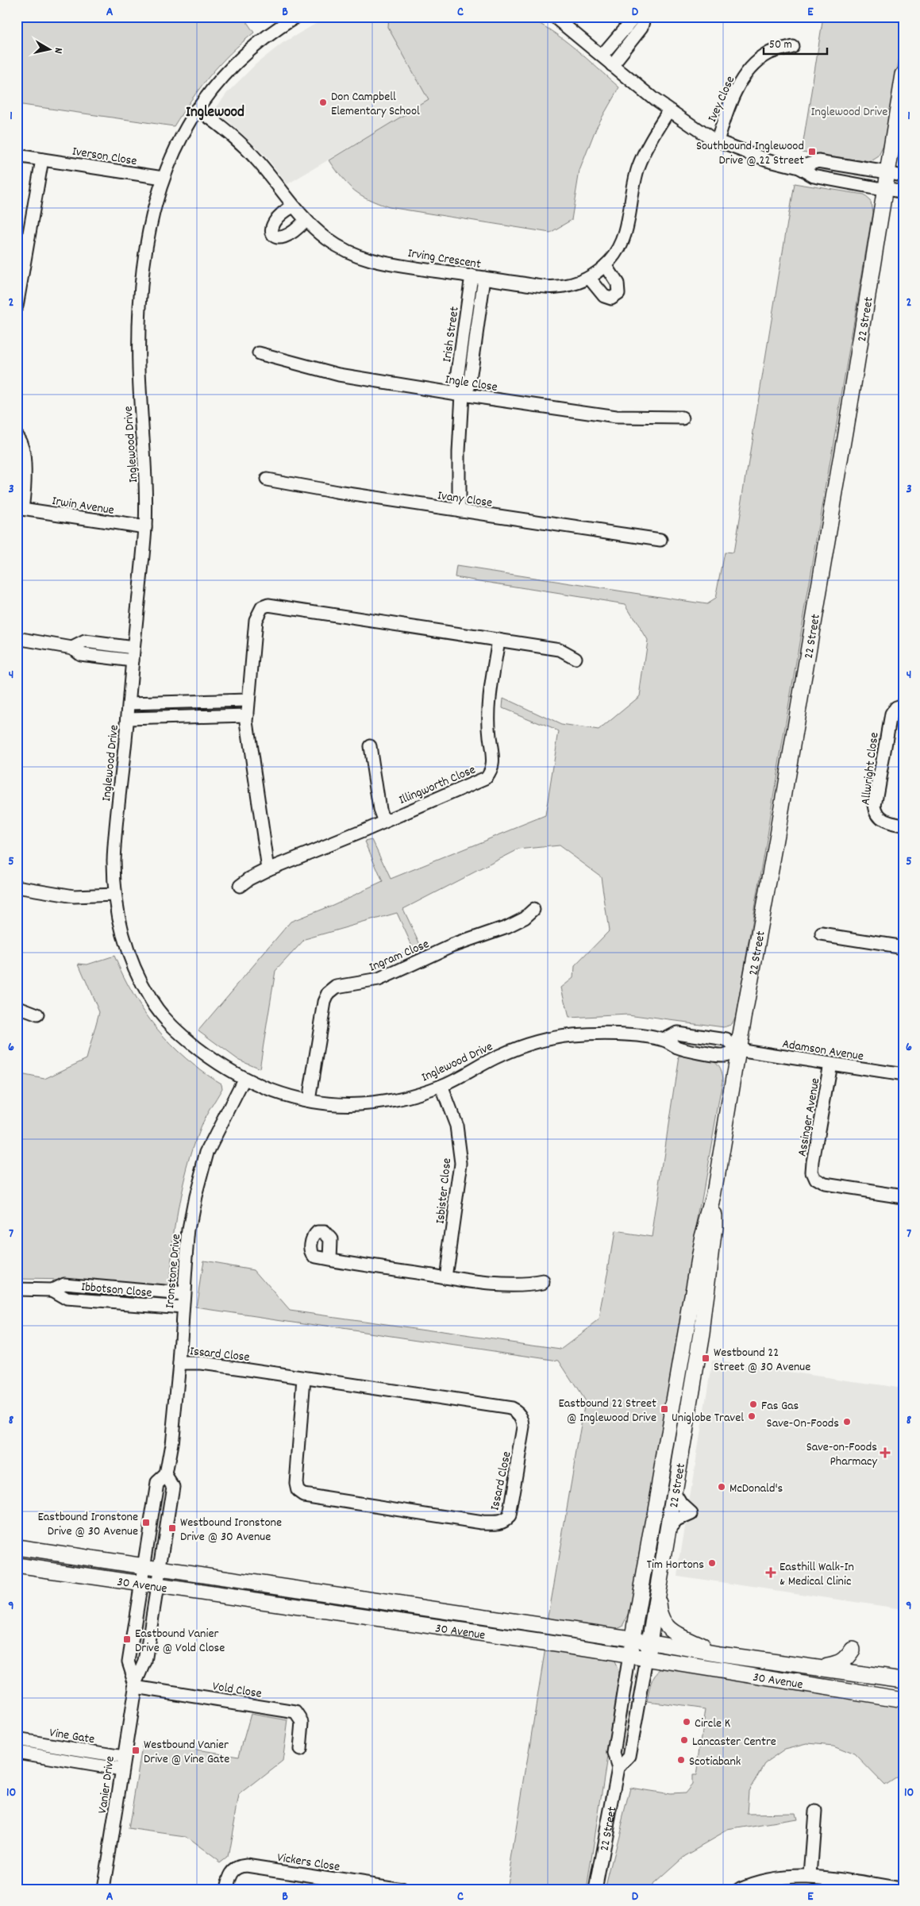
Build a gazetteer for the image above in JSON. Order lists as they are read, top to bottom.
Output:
{
  "streets": {
    "main road": ["22 Street", "30 Avenue"],
    "street": [
      "Ivey Close",
      "Iverson Close",
      "Irving Crescent",
      "Irish Street",
      "Ingle Close",
      "Inglewood Drive",
      "Ivany Close",
      "Irwin Avenue",
      "Allwright Close",
      "Illingworth Close",
      "Ingram Close",
      "Adamson Avenue",
      "Assinger Avenue",
      "Isbister Close",
      "Ironstone Drive",
      "Ibbotson Close",
      "Issard Close",
      "Vold Close",
      "Vine Gate",
      "Vanier Drive",
      "Vickers Close"
    ]
  },
  "crossings": [
    ["Iverson Close", "Inglewood Drive"],
    ["Irving Crescent", "Irish Street"],
    ["Irving Crescent", "Inglewood Drive"],
    ["22 Street", "Inglewood Drive"],
    ["22 Street", "Adamson Avenue"],
    ["22 Street", "30 Avenue"],
    ["Irish Street", "Ingle Close"],
    ["Irish Street", "Ivany Close"],
    ["Inglewood Drive", "Irwin Avenue"],
    ["Inglewood Drive", "Ingram Close"],
    ["Inglewood Drive", "Adamson Avenue"],
    ["Inglewood Drive", "Isbister Close"],
    ["Inglewood Drive", "Ironstone Drive"],
    ["Adamson Avenue", "Assinger Avenue"],
    ["Ironstone Drive", "Ibbotson Close"],
    ["Ironstone Drive", "Issard Close"],
    ["Ironstone Drive", "30 Avenue"],
    ["Ironstone Drive", "Vanier Drive"],
    ["30 Avenue", "Vanier Drive"],
    ["Vold Close", "Vanier Drive"],
    ["Vine Gate", "Vanier Drive"]
  ],
  "districts": ["Inglewood"],
  "parks": ["Inglewood Drive"],
  "places": {
    "other": [
      "Don Campbell Elementary School",
      "Fas Gas",
      "Uniglobe Travel",
      "Save-On-Foods",
      "McDonald's",
      "Tim Hortons",
      "Circle K",
      "Lancaster Centre",
      "Scotiabank"
    ],
    "transit": [
      "Southbound Inglewood Drive @ 22 Street",
      "Westbound 22 Street @ 30 Avenue",
      "Eastbound 22 Street @ Inglewood Drive",
      "Eastbound Ironstone Drive @ 30 Avenue",
      "Westbound Ironstone Drive @ 30 Avenue",
      "Eastbound Vanier Drive @ Vold Close",
      "Westbound Vanier Drive @ Vine Gate"
    ],
    "health": ["Save-on-Foods Pharmacy", "Easthill Walk-In & Medical Clinic"]
  },
  "scale_bar": "50 m",
  "north": "right",
  "grid": {
    "columns": [
      "A",
      "B",
      "C",
      "D",
      "E"
    ],
    "rows": [
      "1",
      "2",
      "3",
      "4",
      "5",
      "6",
      "7",
      "8",
      "9",
      "10"
    ]
  }
}
